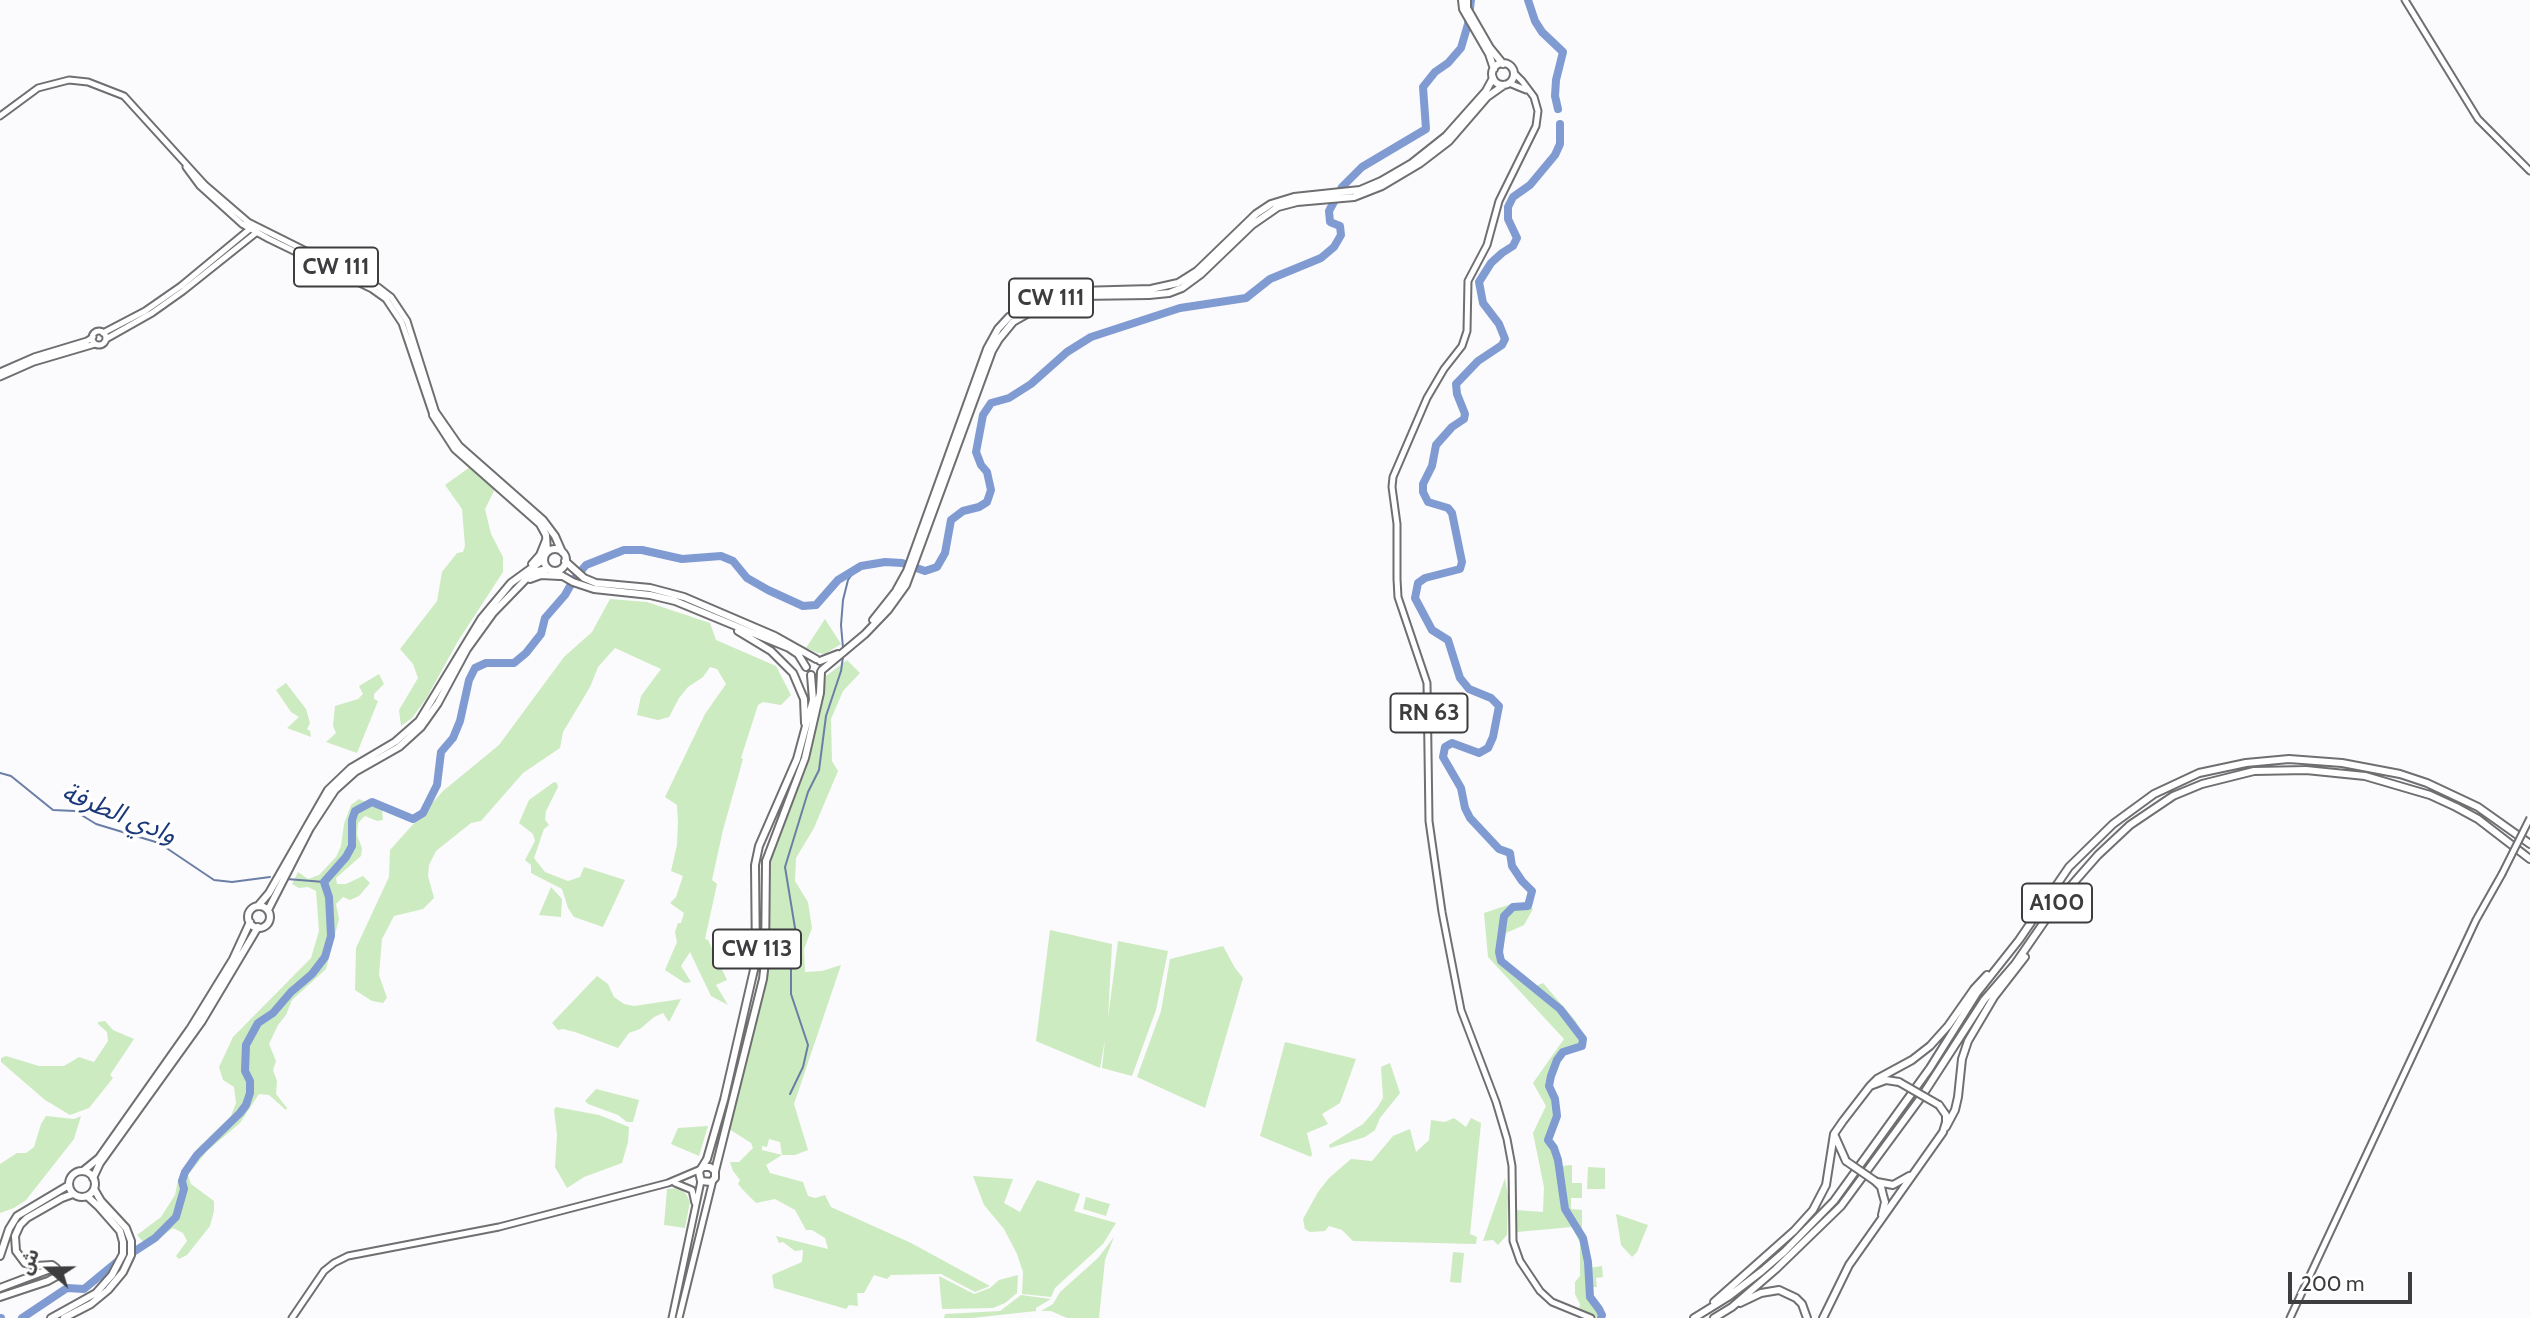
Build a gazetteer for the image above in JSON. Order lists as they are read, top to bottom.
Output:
{
  "streets": {
    "highway": ["CW 111", "A100", "CW 113"],
    "main road": ["RN 63"]
  },
  "water": ["وادي الطرفة"],
  "scale_bar": "200 m",
  "north": "left"
}
